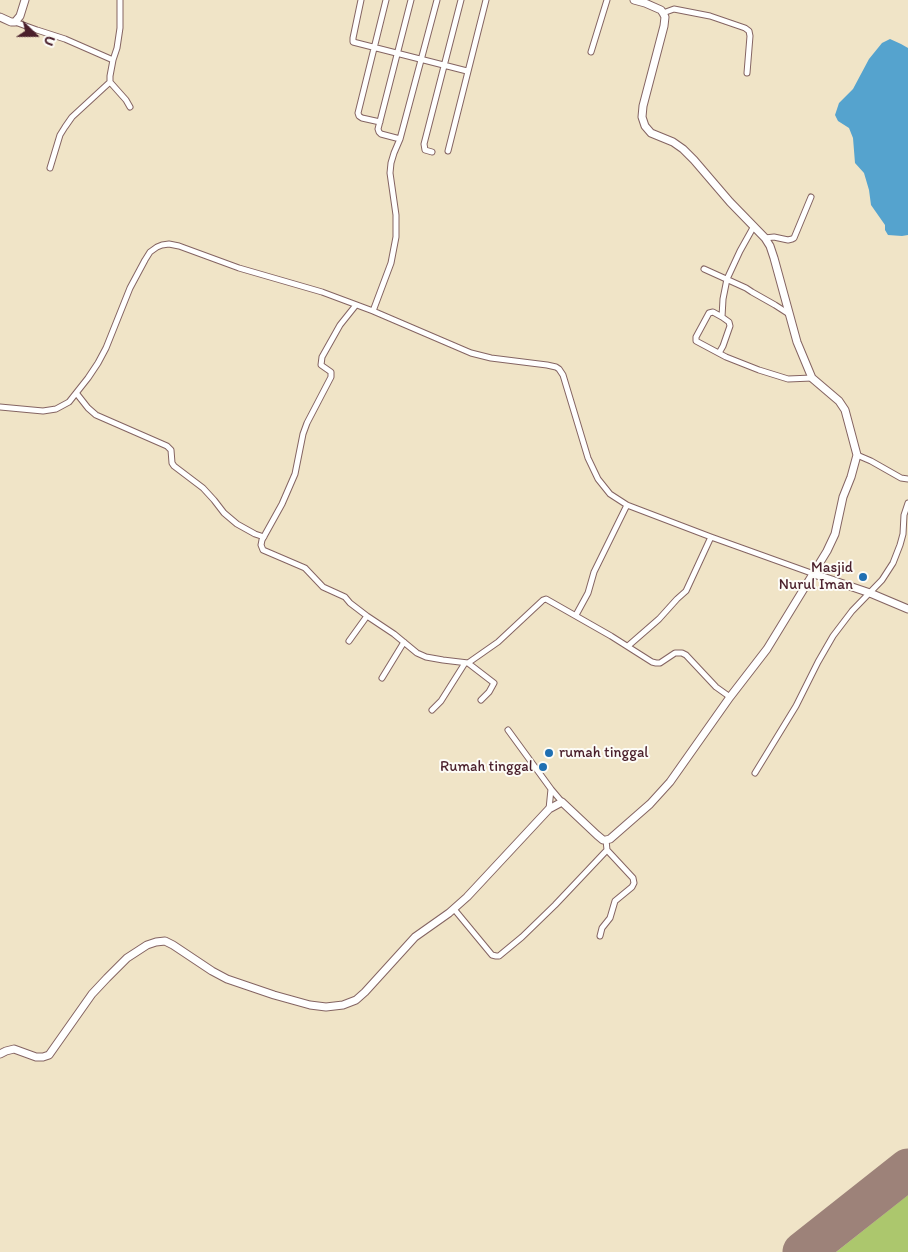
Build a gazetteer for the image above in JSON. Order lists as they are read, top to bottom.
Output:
{
  "places": ["Masjid Nurul Iman", "rumah tinggal", "Rumah tinggal"],
  "north": "right"
}
